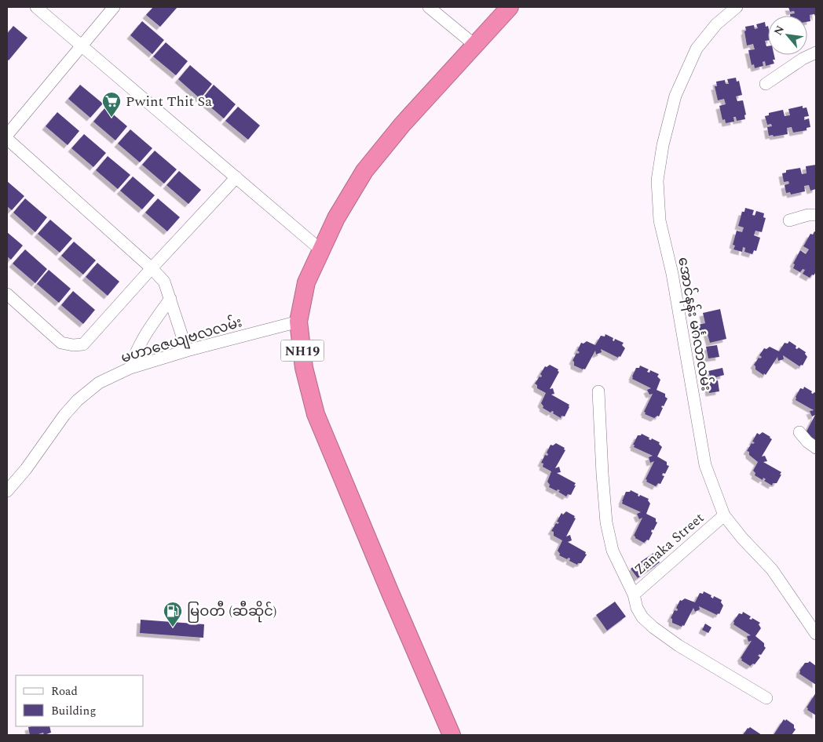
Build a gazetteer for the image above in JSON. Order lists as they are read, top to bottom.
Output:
{
  "streets": {
    "highway": ["NH19"],
    "street": ["အောင်နန်း မင်္ဂလာလမ်း", "မဟာဇေယျဗလလမ်း", "Zanaka Street"]
  },
  "crossings": [
    ["အောင်နန်း မင်္ဂလာလမ်း", "Zanaka Street"],
    ["မဟာဇေယျဗလလမ်း", "NH19"]
  ],
  "places": {
    "supermarket": ["Pwint Thit Sa"],
    "fuel station": ["မြဝတီ (ဆီဆိုင်)"]
  },
  "legend": ["Road", "Building"],
  "north": "top left"
}
